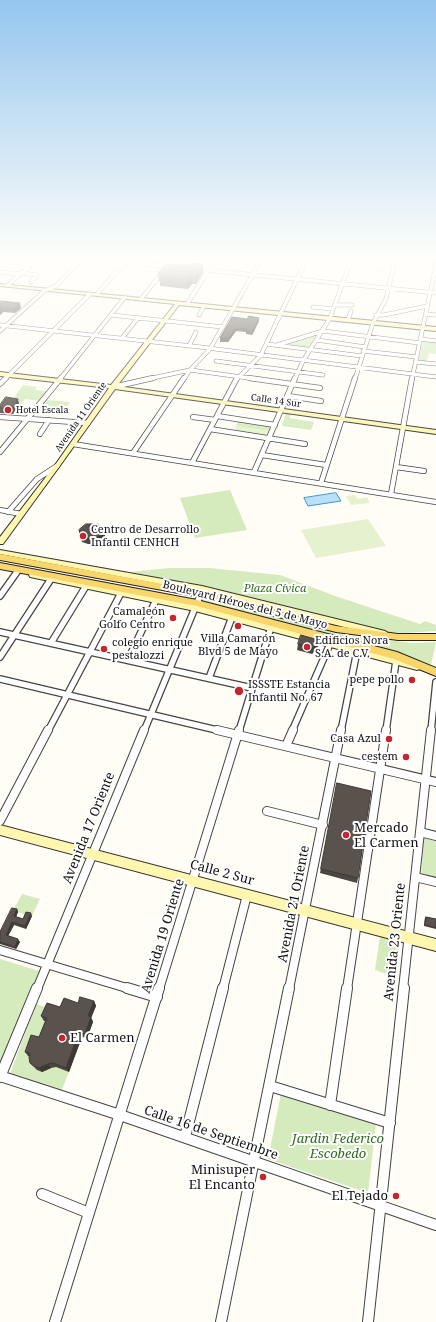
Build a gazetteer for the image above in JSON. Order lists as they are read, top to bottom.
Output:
{
  "streets": {
    "main road": ["Boulevard Héroes del 5 de Mayo"],
    "street": [
      "Calle 14 Sur",
      "Avenida 11 Oriente",
      "Avenida 17 Oriente",
      "Calle 2 Sur",
      "Avenida 21 Oriente",
      "Avenida 19 Oriente",
      "Avenida 23 Oriente",
      "Calle 16 de Septiembre"
    ]
  },
  "crossings": [
    ["Calle 14 Sur", "Avenida 11 Oriente"],
    ["Boulevard Héroes del 5 de Mayo", "Avenida 17 Oriente"],
    ["Boulevard Héroes del 5 de Mayo", "Avenida 21 Oriente"],
    ["Boulevard Héroes del 5 de Mayo", "Avenida 19 Oriente"],
    ["Avenida 17 Oriente", "Calle 2 Sur"],
    ["Avenida 17 Oriente", "Calle 16 de Septiembre"],
    ["Calle 2 Sur", "Avenida 21 Oriente"],
    ["Calle 2 Sur", "Avenida 19 Oriente"],
    ["Calle 2 Sur", "Avenida 23 Oriente"],
    ["Avenida 21 Oriente", "Calle 16 de Septiembre"],
    ["Avenida 19 Oriente", "Calle 16 de Septiembre"],
    ["Avenida 23 Oriente", "Calle 16 de Septiembre"]
  ],
  "parks": ["Plaza Cívica", "Jardin Federico Escobedo"],
  "places": [
    "Hotel Escala",
    "Centro de Desarrollo Infantil CENHCH",
    "Camaleón Golfo Centro",
    "Villa Camarón Blvd 5 de Mayo",
    "Edificios Nora S.A. de C.V.",
    "colegio enrique pestalozzi",
    "pepe pollo",
    "ISSSTE Estancia Infantil No. 67",
    "Casa Azul",
    "cestem",
    "Mercado El Carmen",
    "El Carmen",
    "Minisuper El Encanto",
    "El Tejado"
  ]
}
